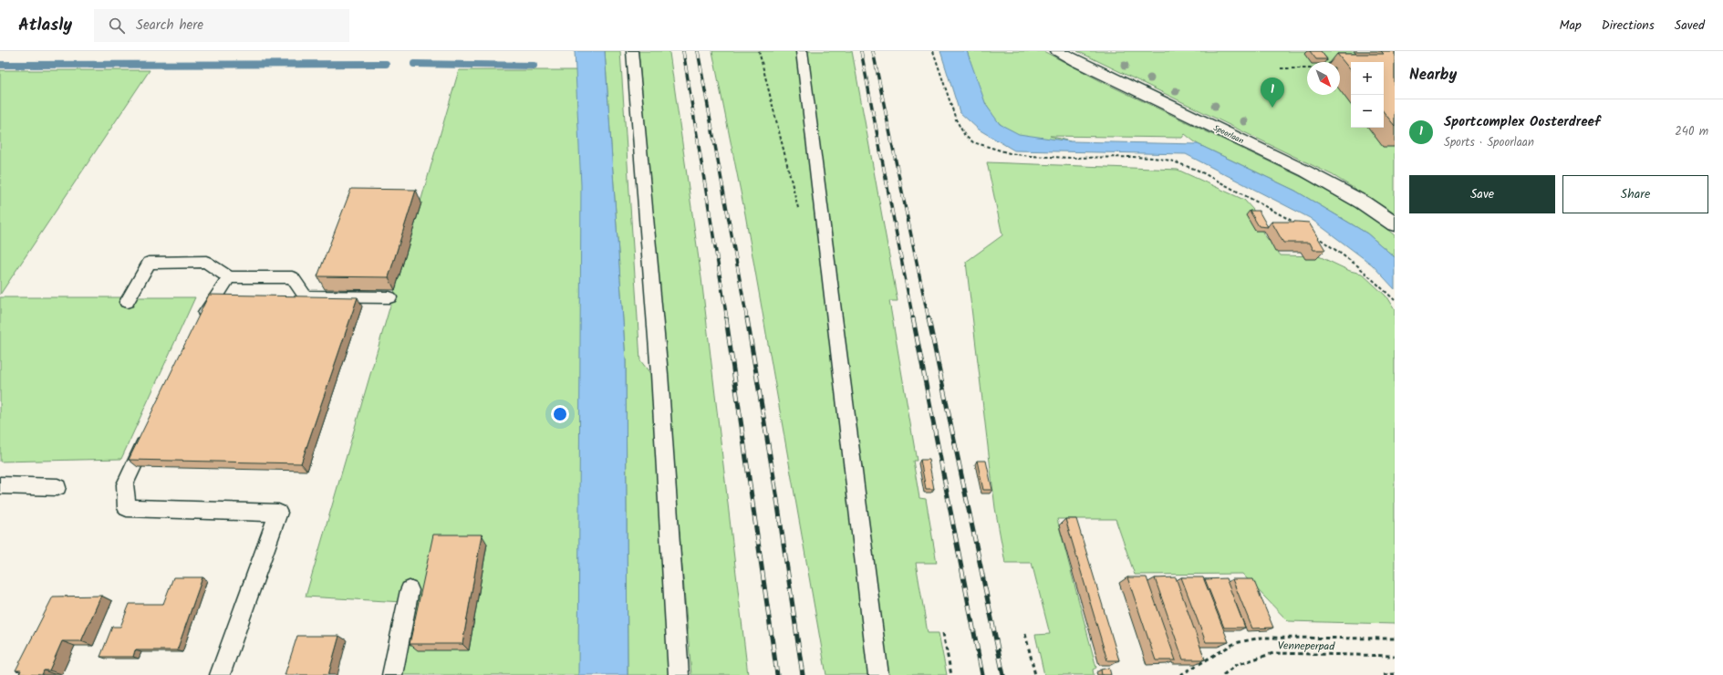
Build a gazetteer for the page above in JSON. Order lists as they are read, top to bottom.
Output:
{
  "streets": {
    "main road": ["Spoorlaan"],
    "path": ["Venneperpad"]
  },
  "north": "bottom right",
  "page": {
    "header": "Atlasly",
    "search": "Search here",
    "nav": ["Map", "Directions", "Saved"],
    "heading": "Nearby",
    "map_buttons": ["+", "−"],
    "pins": "1",
    "list": [
      {
        "mark": "1",
        "name": "Sportcomplex Oosterdreef",
        "note": "Sports · Spoorlaan",
        "value": "240 m"
      }
    ],
    "buttons": ["Save", "Share"]
  }
}
